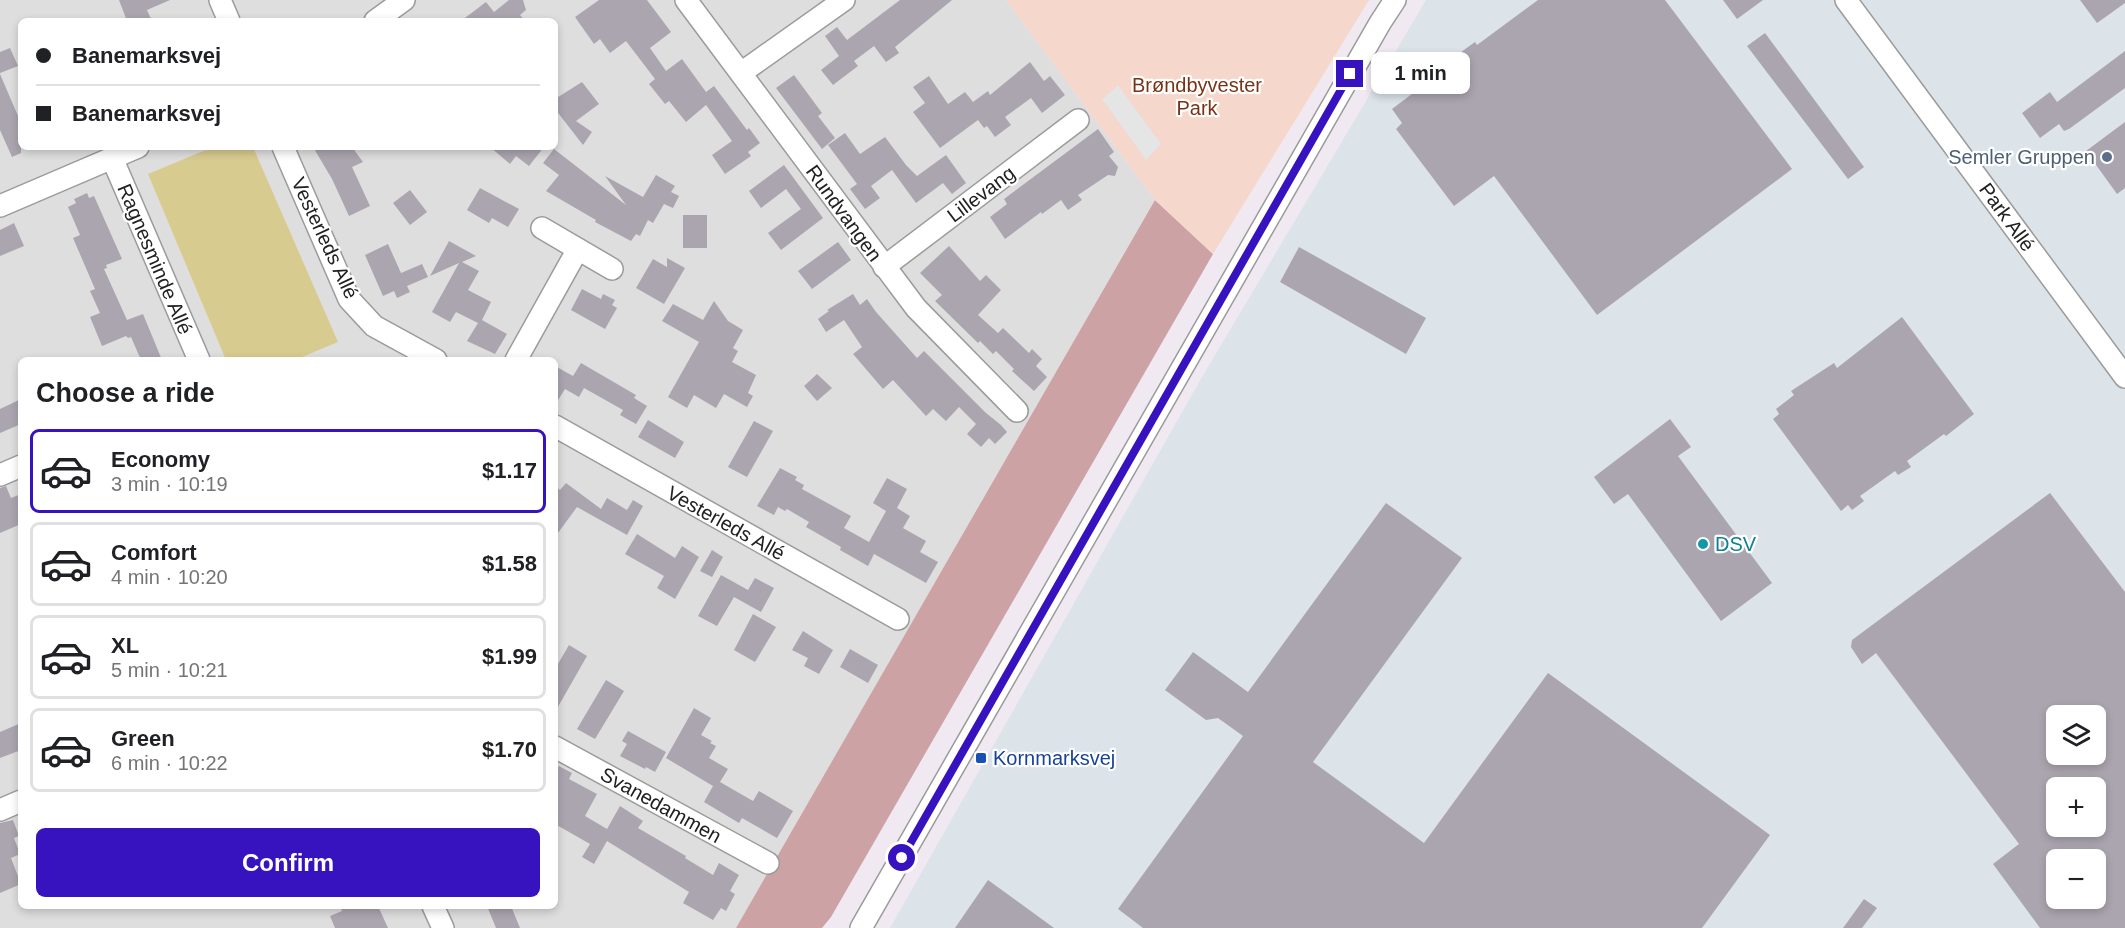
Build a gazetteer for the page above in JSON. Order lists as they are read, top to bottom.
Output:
{
  "streets": {
    "street": [
      "Lillevang",
      "Rundvangen",
      "Park Allé",
      "Vesterleds Allé",
      "Ragnesminde Allé",
      "Svanedammen"
    ]
  },
  "crossings": [
    ["Lillevang", "Rundvangen"]
  ],
  "parks": ["Brøndbyvester Park"],
  "places": {
    "other": ["Semler Gruppen", "DSV"],
    "transit": ["Kornmarksvej"]
  },
  "page": {
    "banner": ["Banemarksvej", "Banemarksvej"],
    "bubble": "1 min",
    "heading": "Choose a ride",
    "list": [
      {
        "name": "Economy",
        "note": "3 min · 10:19",
        "value": "$1.17"
      },
      {
        "name": "Comfort",
        "note": "4 min · 10:20",
        "value": "$1.58"
      },
      {
        "name": "XL",
        "note": "5 min · 10:21",
        "value": "$1.99"
      },
      {
        "name": "Green",
        "note": "6 min · 10:22",
        "value": "$1.70"
      }
    ],
    "map_buttons": ["+", "−"],
    "buttons": "Confirm"
  }
}
